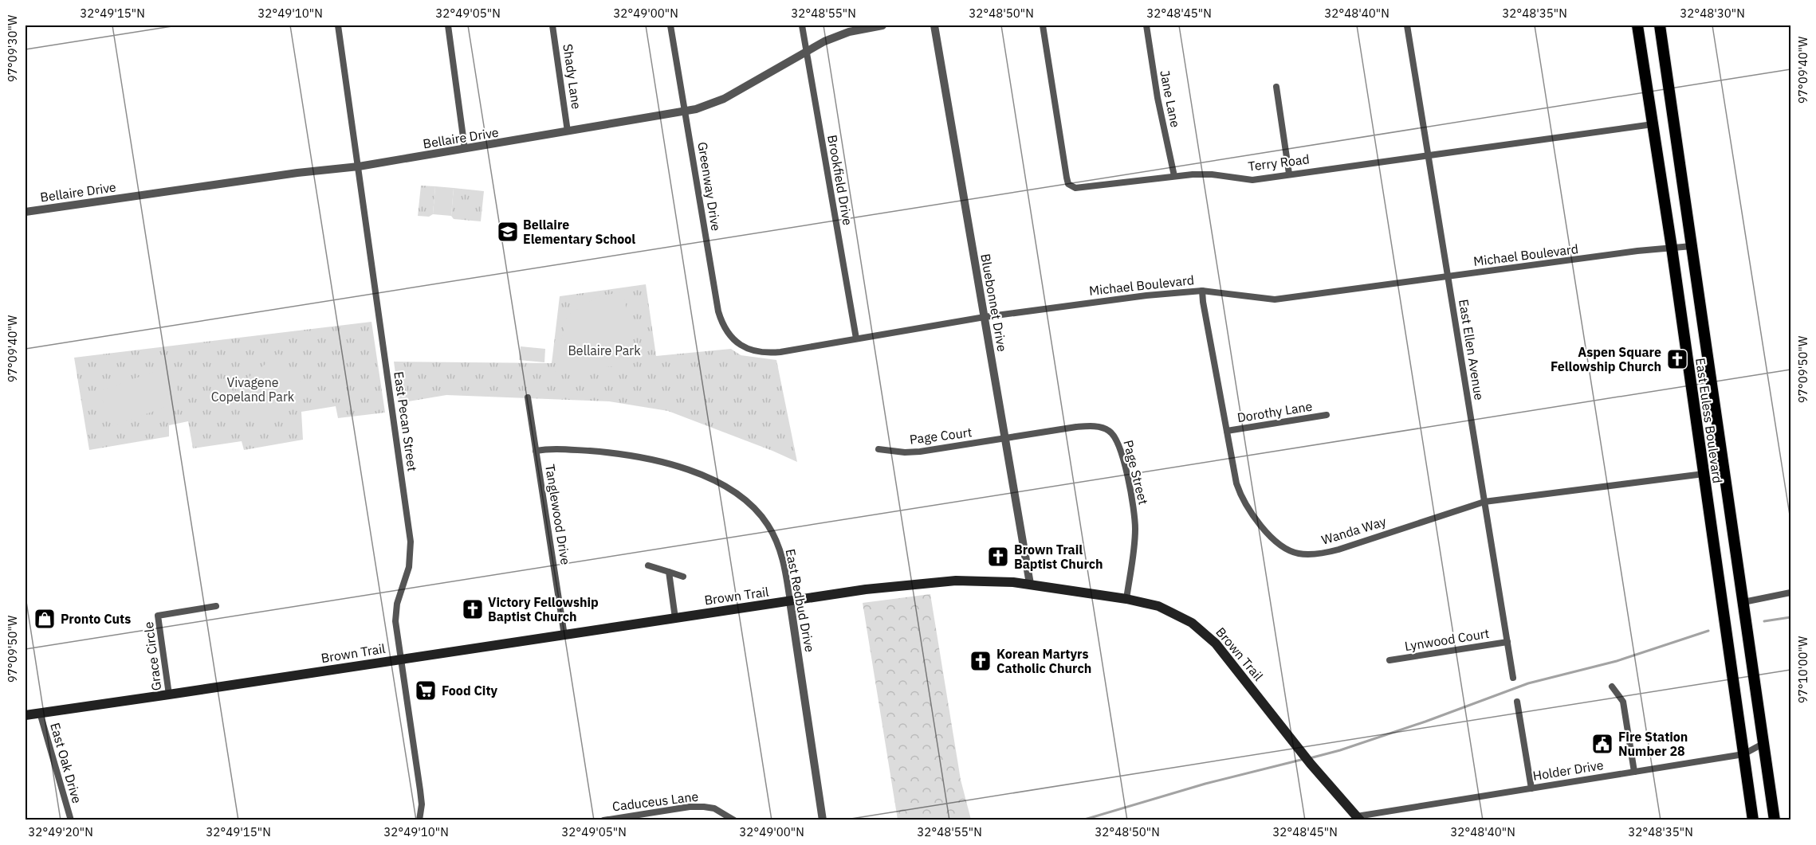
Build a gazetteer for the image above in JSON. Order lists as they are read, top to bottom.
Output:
{
  "streets": {
    "main road": ["East Euless Boulevard", "Brown Trail"],
    "street": [
      "Shady Lane",
      "Jane Lane",
      "Bellaire Drive",
      "Terry Road",
      "Brookfield Drive",
      "Greenway Drive",
      "Michael Boulevard",
      "Bluebonnet Drive",
      "East Ellen Avenue",
      "Dorothy Lane",
      "East Pecan Street",
      "Page Court",
      "Page Street",
      "Tanglewood Drive",
      "Wanda Way",
      "East Redbud Drive",
      "Lynwood Court",
      "Grace Circle",
      "East Oak Drive",
      "Holder Drive",
      "Caduceus Lane"
    ]
  },
  "crossings": [
    ["Shady Lane", "Bellaire Drive"],
    ["Jane Lane", "Terry Road"],
    ["Bellaire Drive", "Brookfield Drive"],
    ["Bellaire Drive", "Greenway Drive"],
    ["Bellaire Drive", "East Pecan Street"],
    ["Terry Road", "East Ellen Avenue"],
    ["Terry Road", "East Euless Boulevard"],
    ["Brookfield Drive", "Michael Boulevard"],
    ["Greenway Drive", "Michael Boulevard"],
    ["Michael Boulevard", "Bluebonnet Drive"],
    ["Michael Boulevard", "East Ellen Avenue"],
    ["Michael Boulevard", "East Euless Boulevard"],
    ["Michael Boulevard", "Wanda Way"],
    ["Bluebonnet Drive", "Page Court"],
    ["Bluebonnet Drive", "Page Street"],
    ["Bluebonnet Drive", "Brown Trail"],
    ["East Ellen Avenue", "Wanda Way"],
    ["East Ellen Avenue", "Lynwood Court"],
    ["Dorothy Lane", "Wanda Way"],
    ["East Euless Boulevard", "Wanda Way"],
    ["East Euless Boulevard", "Holder Drive"],
    ["East Pecan Street", "Brown Trail"],
    ["Page Court", "Page Street"],
    ["Page Street", "Brown Trail"],
    ["Tanglewood Drive", "Brown Trail"],
    ["Tanglewood Drive", "East Redbud Drive"],
    ["Brown Trail", "East Redbud Drive"],
    ["Brown Trail", "Grace Circle"],
    ["Brown Trail", "East Oak Drive"],
    ["Brown Trail", "Holder Drive"]
  ],
  "parks": ["Bellaire Park", "Vivagene Copeland Park"],
  "places": {
    "school or university": ["Bellaire Elementary School"],
    "church": [
      "Aspen Square Fellowship Church",
      "Brown Trail Baptist Church",
      "Victory Fellowship Baptist Church",
      "Korean Martyrs Catholic Church"
    ],
    "shop": ["Pronto Cuts"],
    "supermarket": ["Food City"],
    "public building": ["Fire Station Number 28"]
  },
  "coordinates": [
    "32°49'15\"N",
    "32°49'10\"N",
    "32°49'05\"N",
    "32°49'00\"N",
    "32°48'55\"N",
    "32°48'50\"N",
    "32°48'45\"N",
    "32°48'40\"N",
    "32°48'35\"N",
    "32°48'30\"N",
    "97°09'30\"W",
    "97°09'40\"W",
    "97°09'50\"W",
    "97°10'00\"W",
    "32°49'20\"N"
  ]
}
